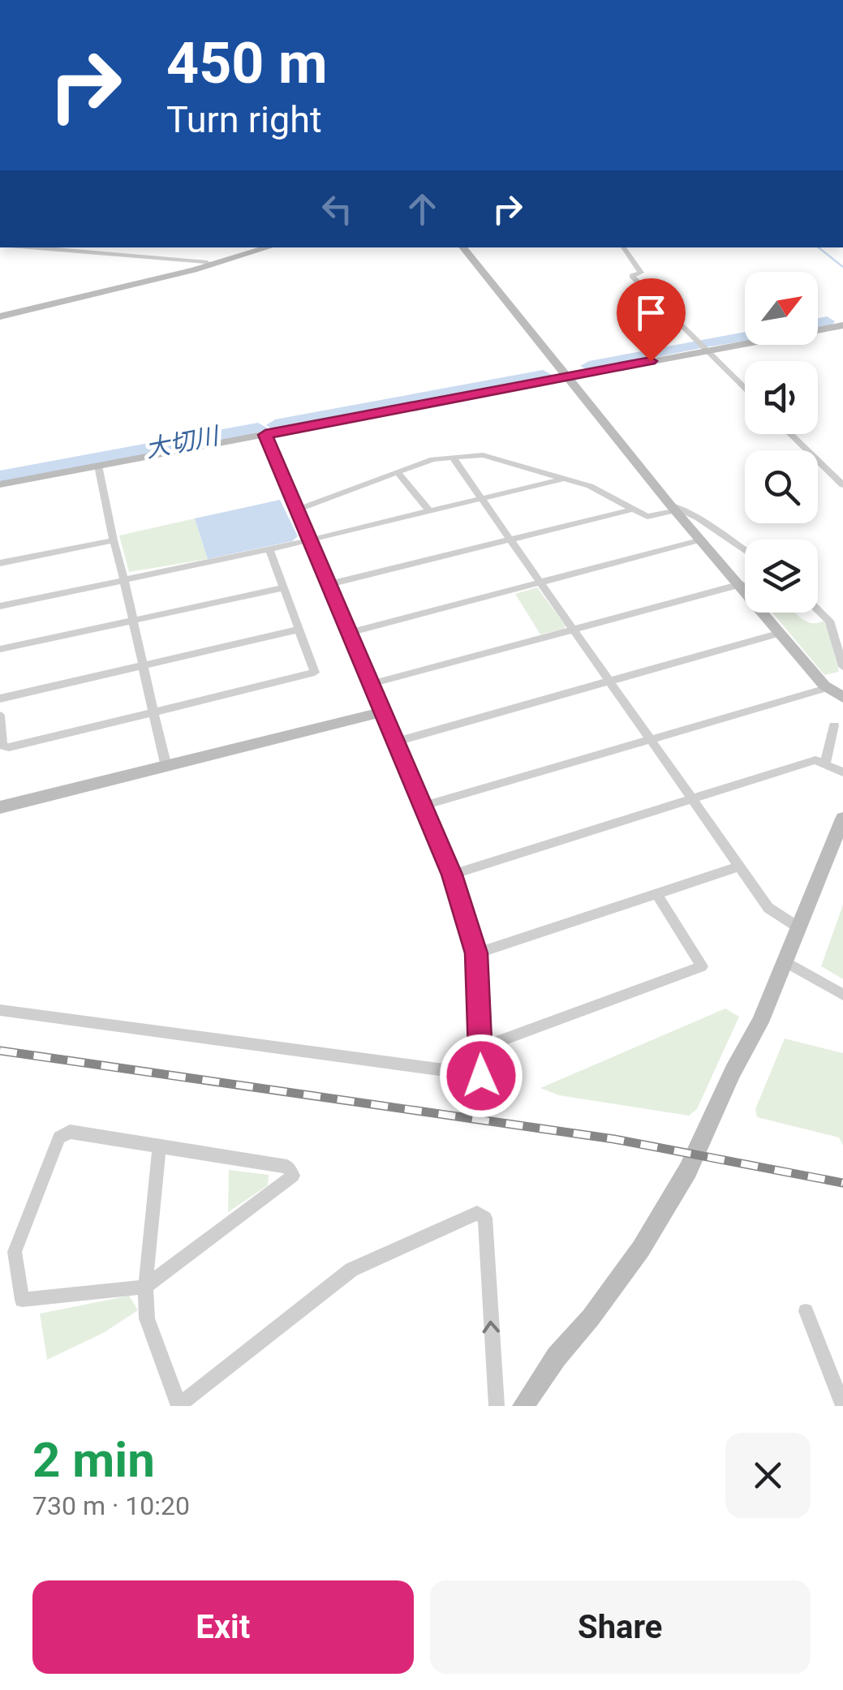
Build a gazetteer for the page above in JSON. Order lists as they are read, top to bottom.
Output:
{
  "water": ["大切川"],
  "north": "top right",
  "page": {
    "turn": ["450 m", "Turn right"],
    "heading": ["2 min", "730 m · 10:20"],
    "buttons": ["Exit", "Share"]
  }
}
